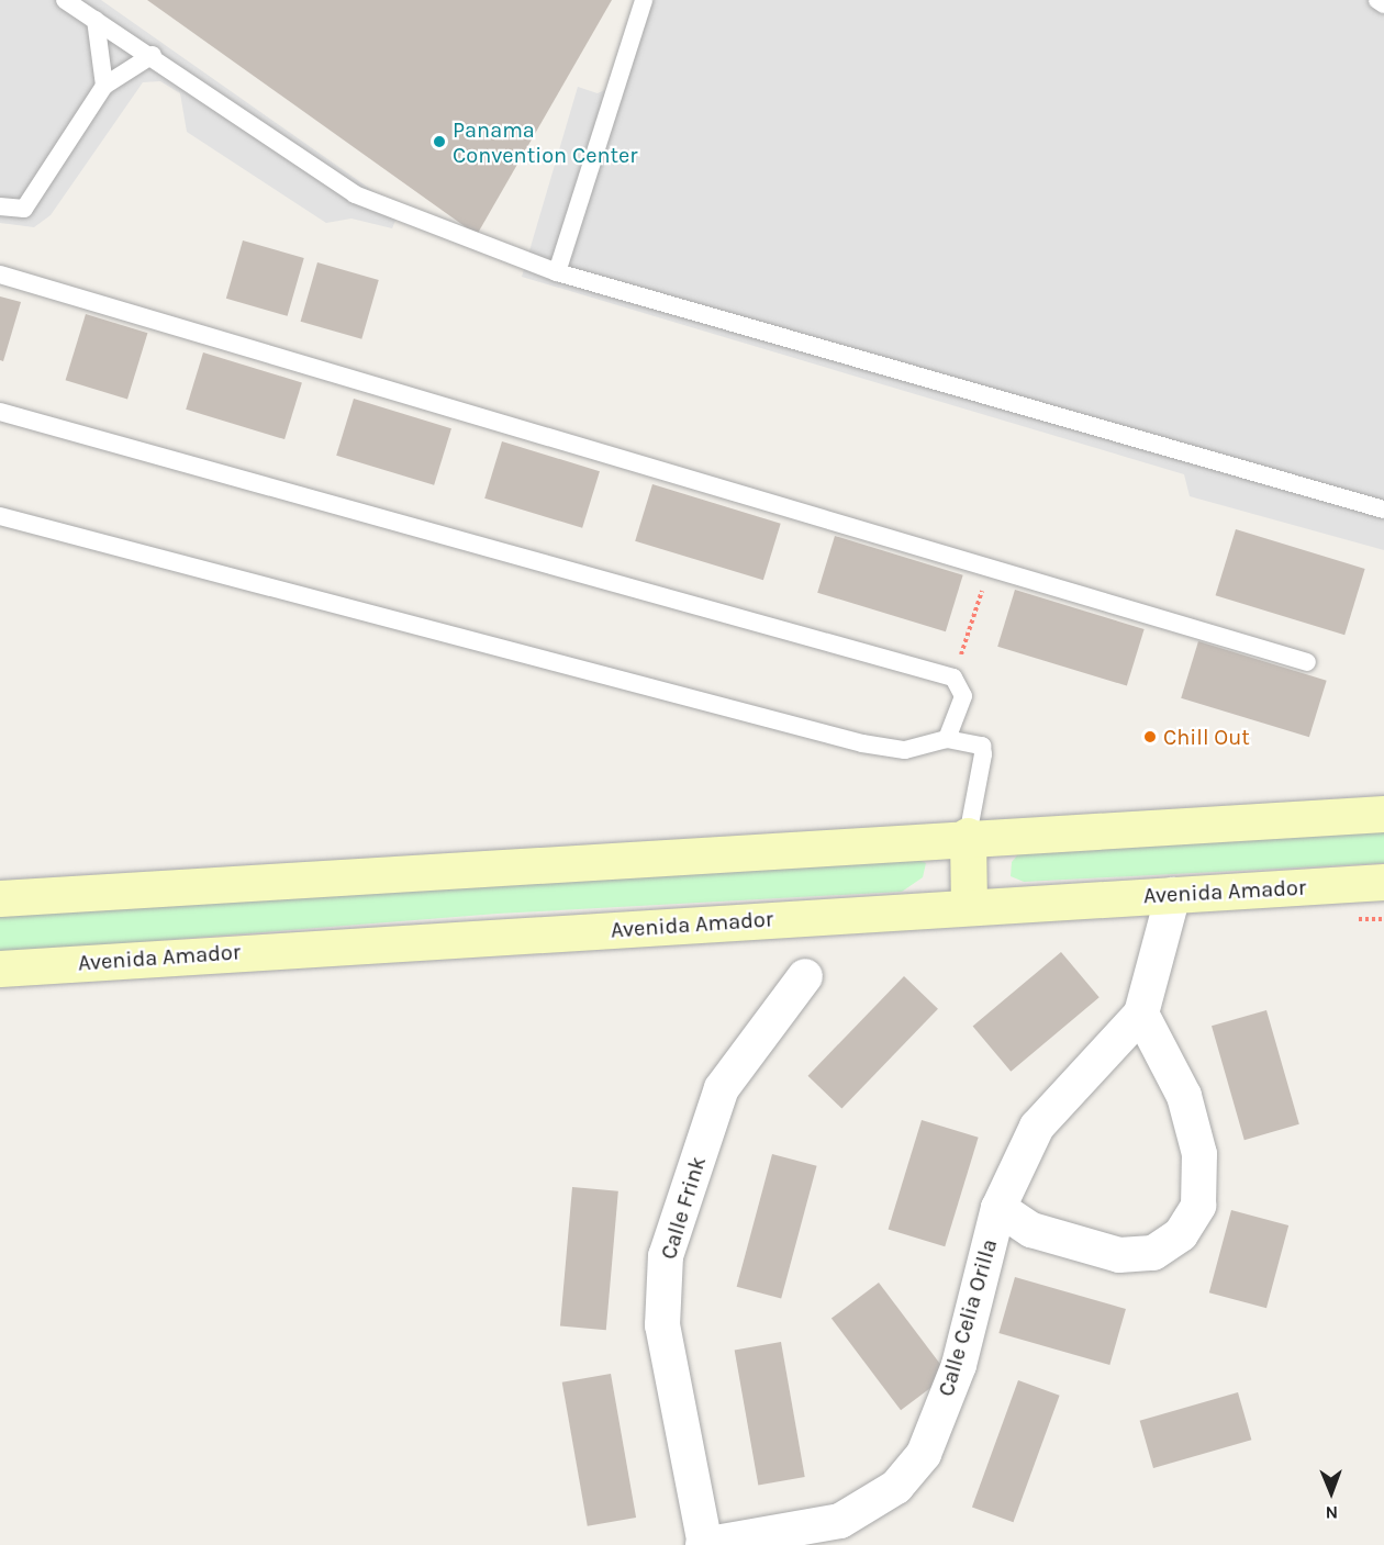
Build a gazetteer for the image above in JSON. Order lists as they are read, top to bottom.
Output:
{
  "streets": {
    "main road": ["Avenida Amador"],
    "street": ["Calle Frink", "Calle Celia Orilla"]
  },
  "crossings": [
    ["Avenida Amador", "Calle Celia Orilla"],
    ["Calle Frink", "Calle Celia Orilla"]
  ],
  "places": ["Panama Convention Center", "Chill Out"],
  "north": "bottom"
}
